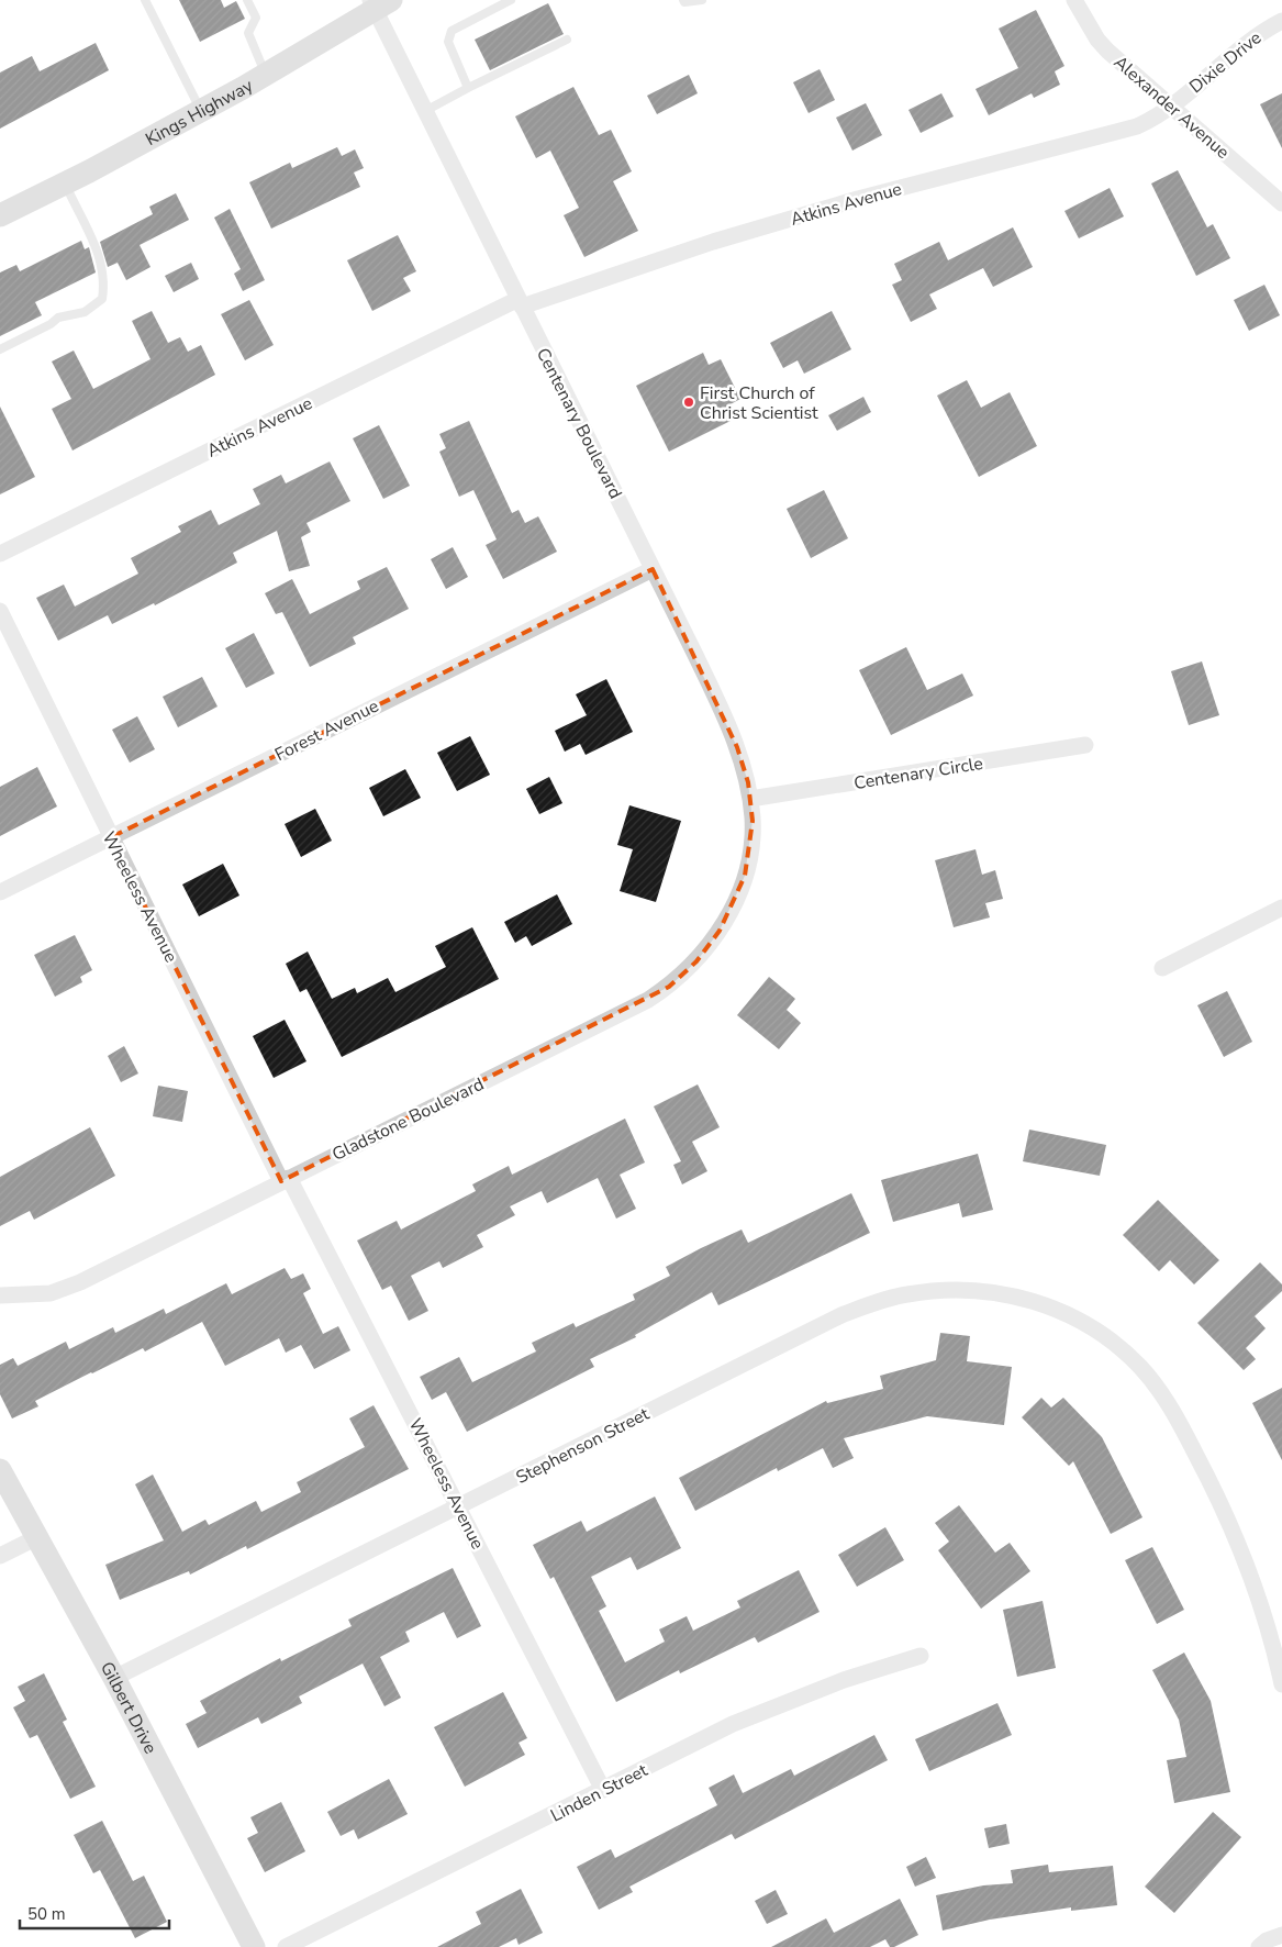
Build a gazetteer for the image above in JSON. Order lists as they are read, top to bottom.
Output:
{
  "streets": {
    "street": [
      "Dixie Drive",
      "Alexander Avenue",
      "Kings Highway",
      "Atkins Avenue",
      "Centenary Boulevard",
      "Forest Avenue",
      "Centenary Circle",
      "Wheeless Avenue",
      "Gladstone Boulevard",
      "Stephenson Street",
      "Gilbert Drive",
      "Linden Street"
    ]
  },
  "crossings": [
    ["Dixie Drive", "Alexander Avenue"],
    ["Dixie Drive", "Atkins Avenue"],
    ["Alexander Avenue", "Atkins Avenue"],
    ["Kings Highway", "Centenary Boulevard"],
    ["Atkins Avenue", "Centenary Boulevard"],
    ["Centenary Boulevard", "Forest Avenue"],
    ["Centenary Boulevard", "Centenary Circle"],
    ["Centenary Boulevard", "Gladstone Boulevard"],
    ["Forest Avenue", "Wheeless Avenue"],
    ["Wheeless Avenue", "Gladstone Boulevard"],
    ["Wheeless Avenue", "Stephenson Street"],
    ["Wheeless Avenue", "Linden Street"],
    ["Stephenson Street", "Gilbert Drive"]
  ],
  "places": ["First Church of Christ Scientist"],
  "scale_bar": "50 m"
}
